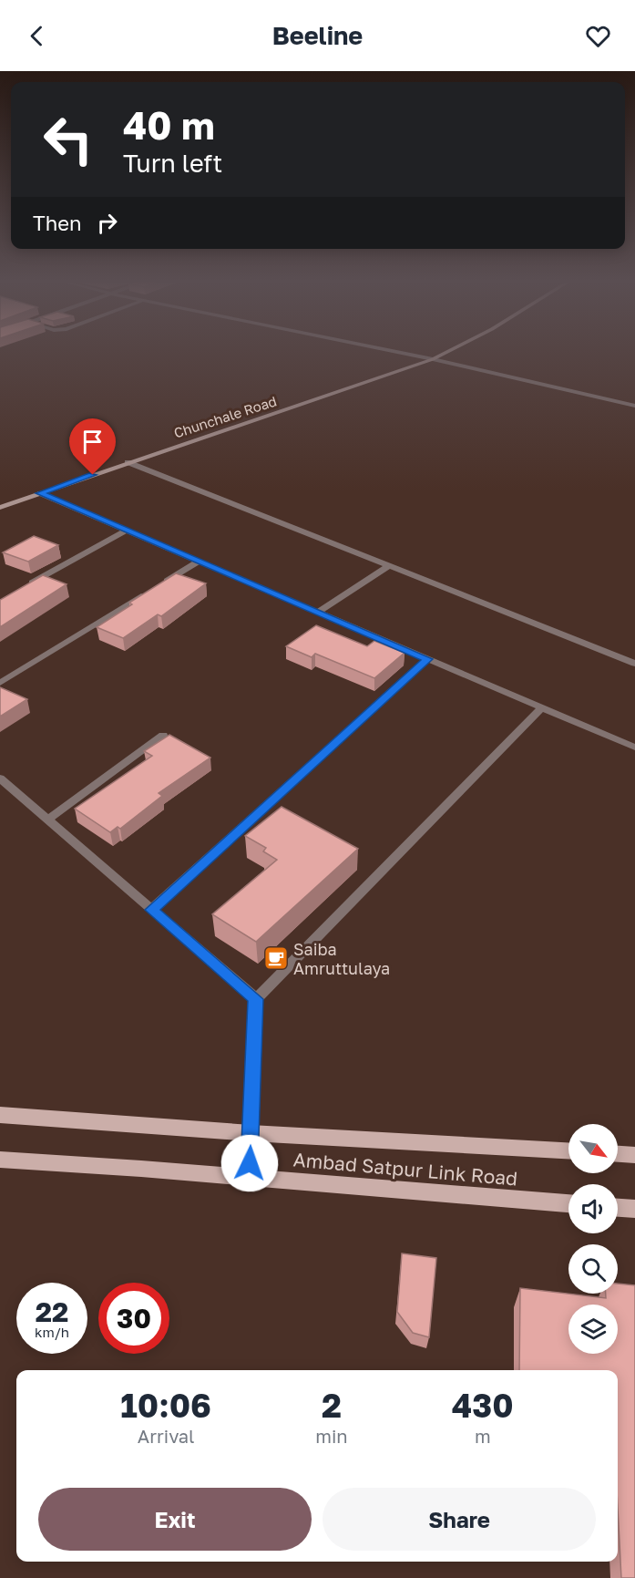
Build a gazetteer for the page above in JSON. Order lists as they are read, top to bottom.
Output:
{
  "streets": {
    "main road": ["Ambad Satpur Link Road"],
    "street": ["Chunchale Road"]
  },
  "places": {
    "cafe": ["Saiba Amruttulaya"]
  },
  "north": "bottom right",
  "page": {
    "header": "Beeline",
    "turn": ["40 m", "Turn left"],
    "then": "Then",
    "speed": "22 km/h",
    "limit": "30",
    "eta": [
      "10:06",
      "Arrival",
      "2",
      "min",
      "430",
      "m"
    ],
    "buttons": ["Exit", "Share"]
  }
}
